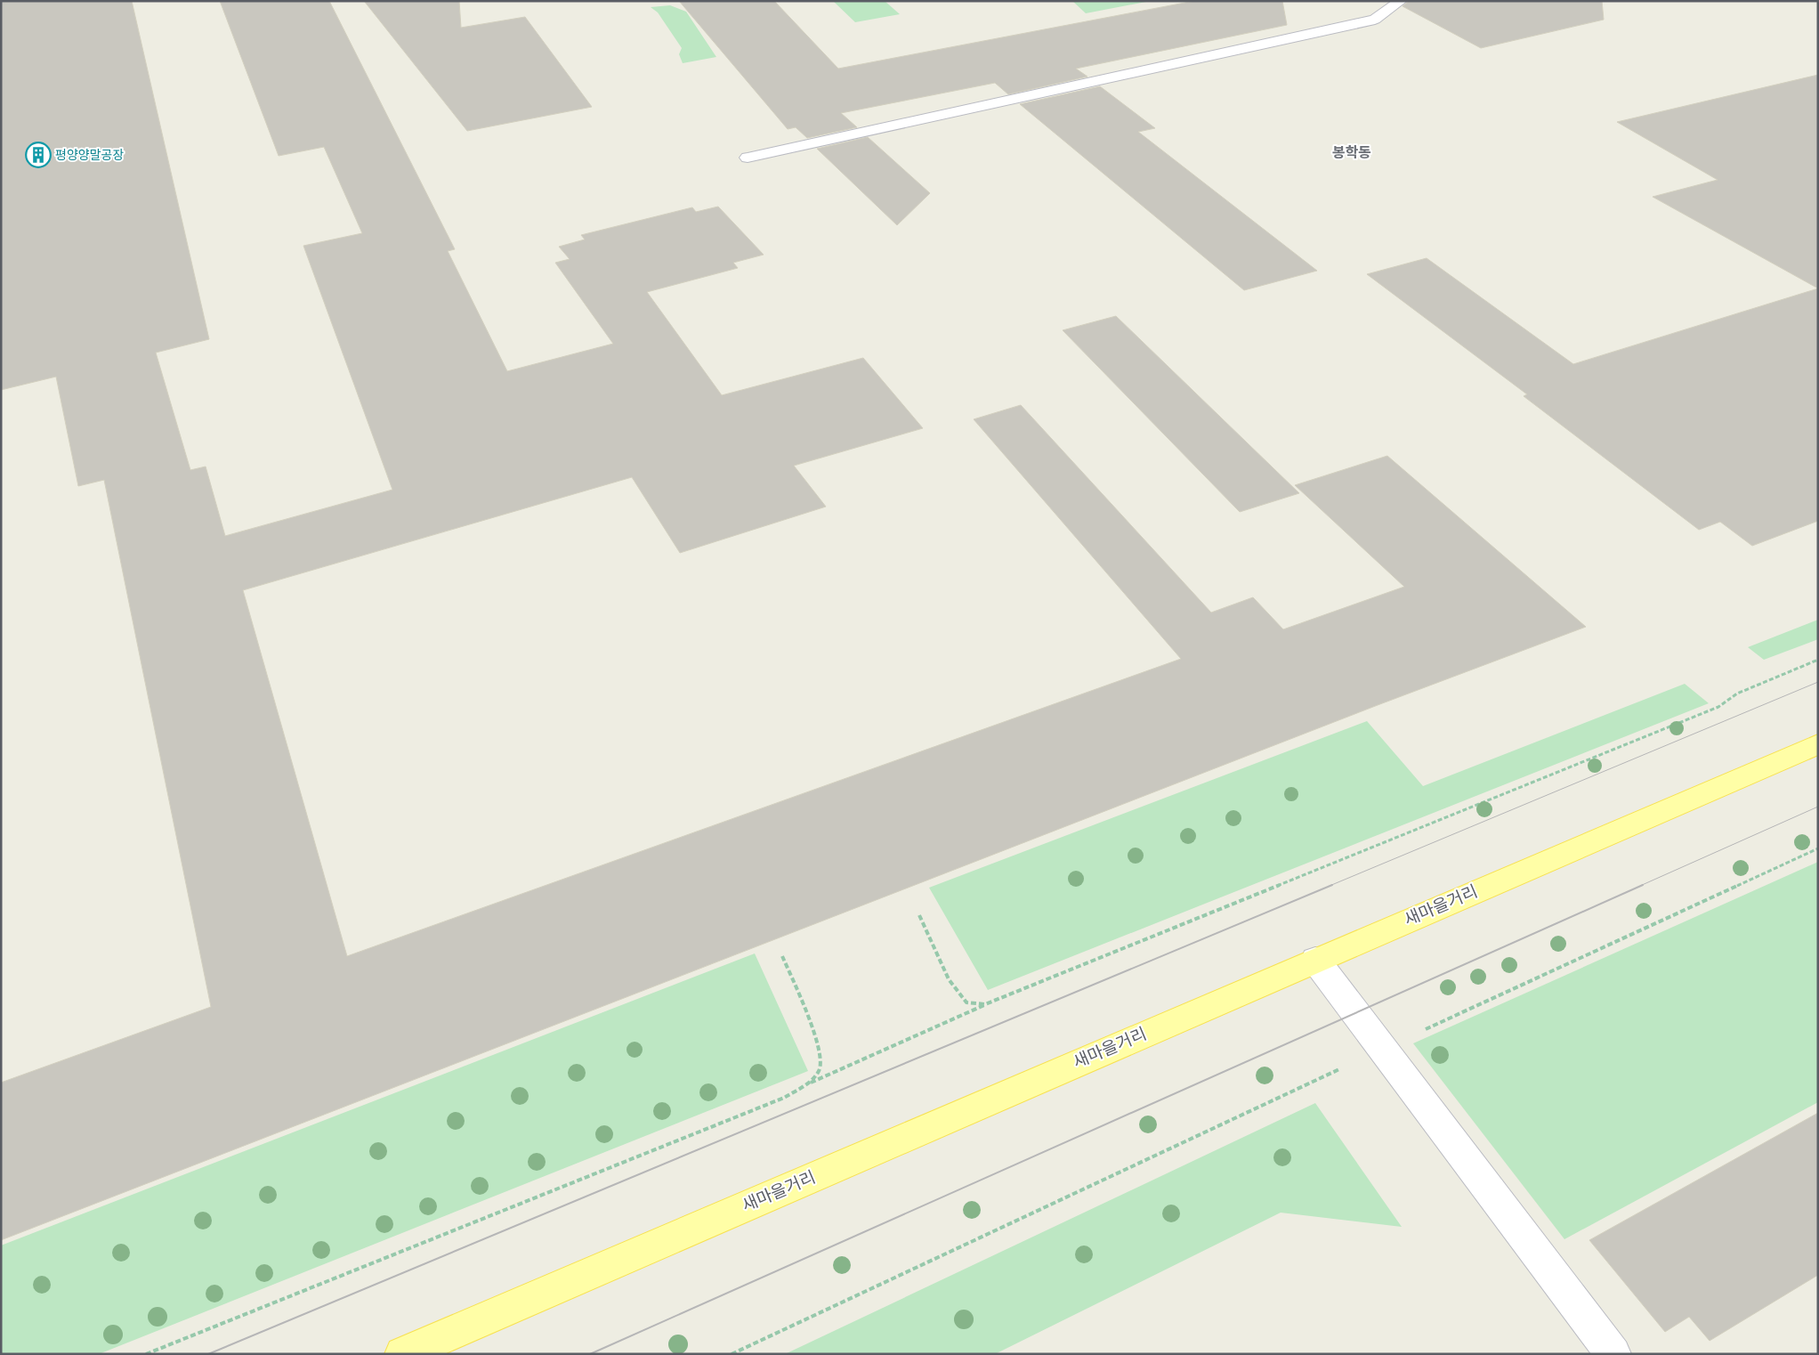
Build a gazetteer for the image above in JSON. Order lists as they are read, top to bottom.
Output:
{
  "streets": {
    "main road": ["새마을거리"]
  },
  "districts": ["봉학동"],
  "places": {
    "building": ["평양양말공장"]
  }
}
